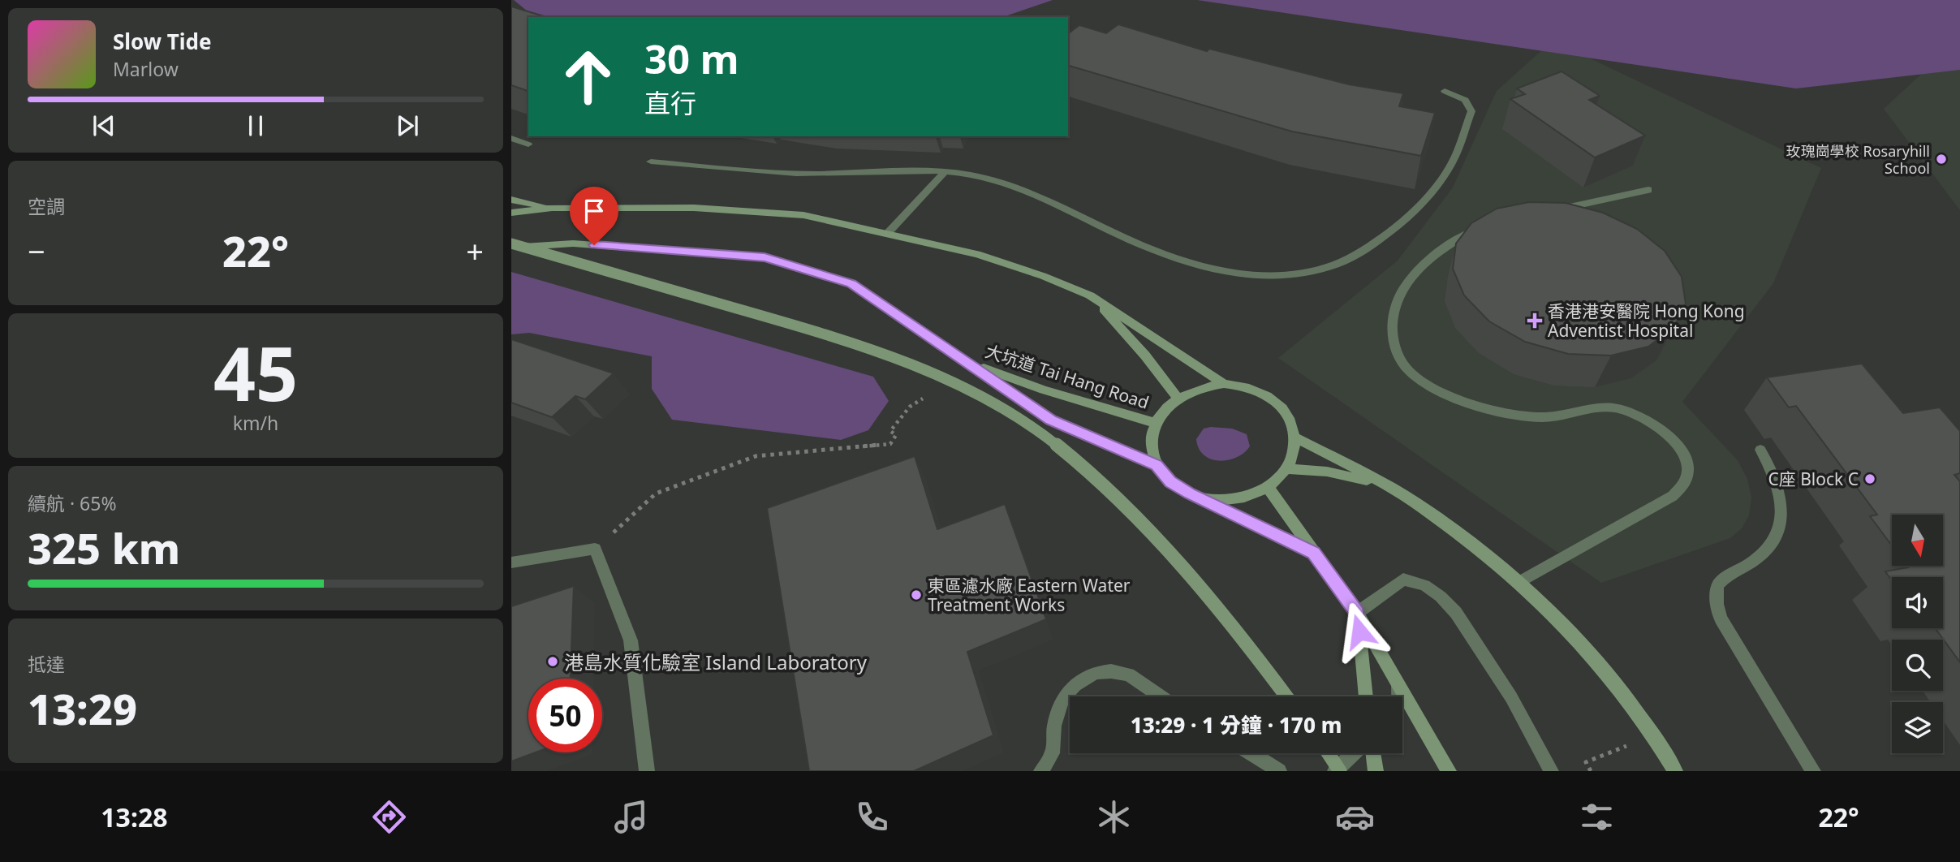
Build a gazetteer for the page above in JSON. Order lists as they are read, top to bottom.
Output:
{
  "streets": {
    "main road": ["大坑道 Tai Hang Road"]
  },
  "places": {
    "other": [
      "玫瑰崗學校 Rosaryhill School",
      "C座 Block C",
      "東區濾水廠 Eastern Water Treatment Works",
      "港島水質化驗室 Island Laboratory"
    ],
    "health": ["香港港安醫院 Hong Kong Adventist Hospital"]
  },
  "north": "bottom",
  "page": {
    "turn": ["30 m", "直行"],
    "song": ["Slow Tide", "Marlow"],
    "tile": [
      "空調",
      ["45", "km/h"],
      ["續航 · 65%", "325 km"],
      ["抵達", "13:29"]
    ],
    "heat": ["−", "22°", "+"],
    "limit": "50",
    "trip": "13:29 · 1 分鐘 · 170 m",
    "tabs": ["13:28", "22°"]
  }
}
